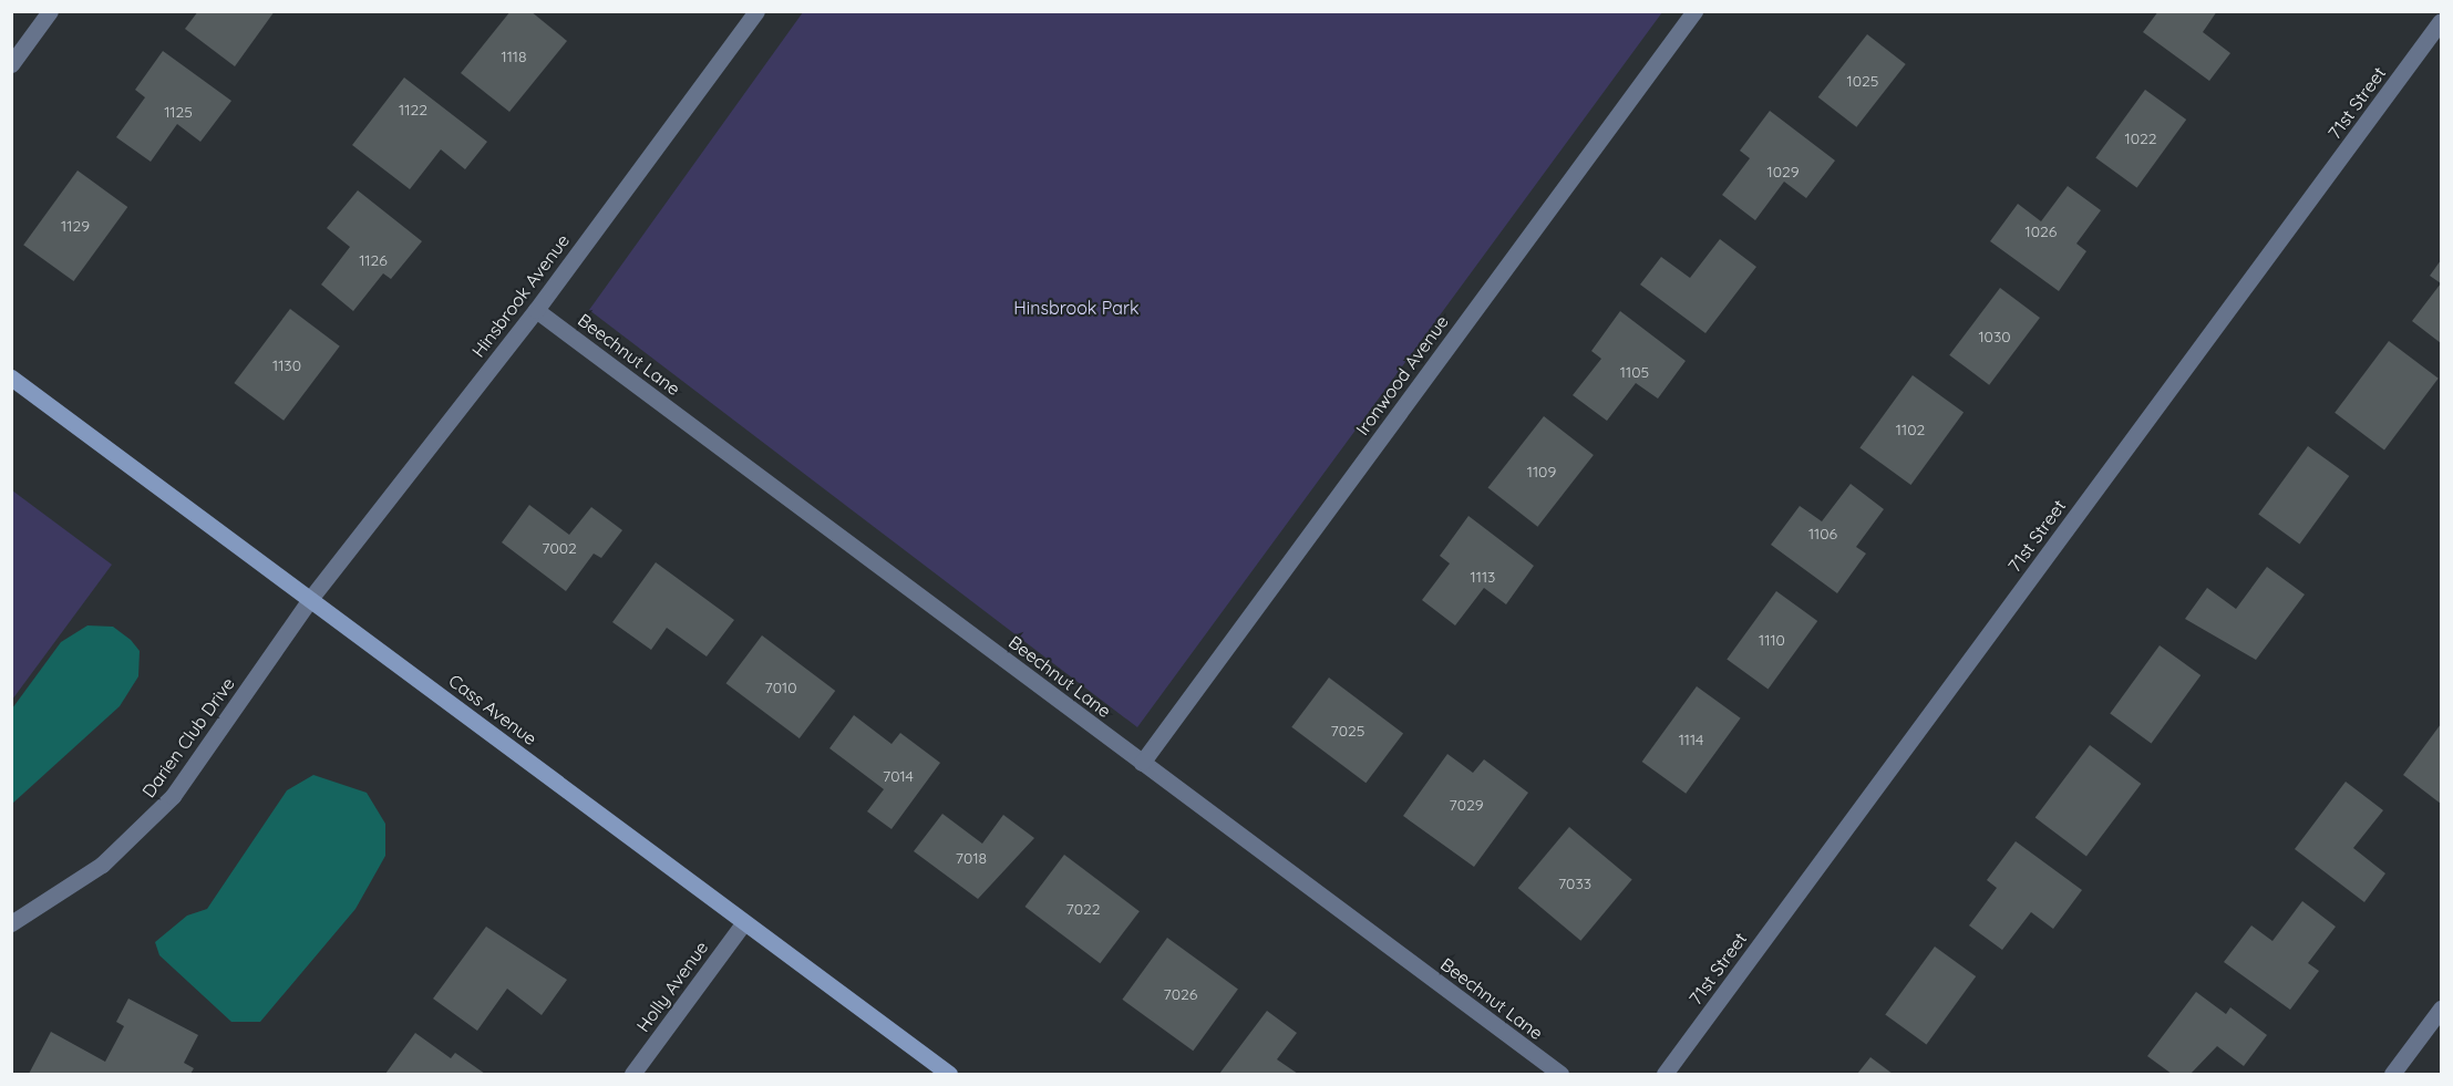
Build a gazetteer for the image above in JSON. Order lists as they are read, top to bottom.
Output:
{
  "streets": {
    "main road": ["Cass Avenue"],
    "street": [
      "71st Street",
      "Hinsbrook Avenue",
      "Beechnut Lane",
      "Ironwood Avenue",
      "Darien Club Drive",
      "Holly Avenue"
    ]
  },
  "crossings": [
    ["Hinsbrook Avenue", "Beechnut Lane"],
    ["Hinsbrook Avenue", "Cass Avenue"],
    ["Hinsbrook Avenue", "Darien Club Drive"],
    ["Beechnut Lane", "Ironwood Avenue"],
    ["Cass Avenue", "Darien Club Drive"],
    ["Cass Avenue", "Holly Avenue"]
  ],
  "parks": ["Hinsbrook Park"],
  "house_numbers": [
    "1118",
    "1025",
    "1122",
    "1125",
    "1022",
    "1029",
    "1129",
    "1026",
    "1126",
    "1030",
    "1130",
    "1105",
    "1102",
    "1109",
    "1106",
    "7002",
    "1113",
    "1110",
    "7010",
    "7025",
    "1114",
    "7014",
    "7029",
    "7018",
    "7033",
    "7022",
    "7026"
  ]
}
